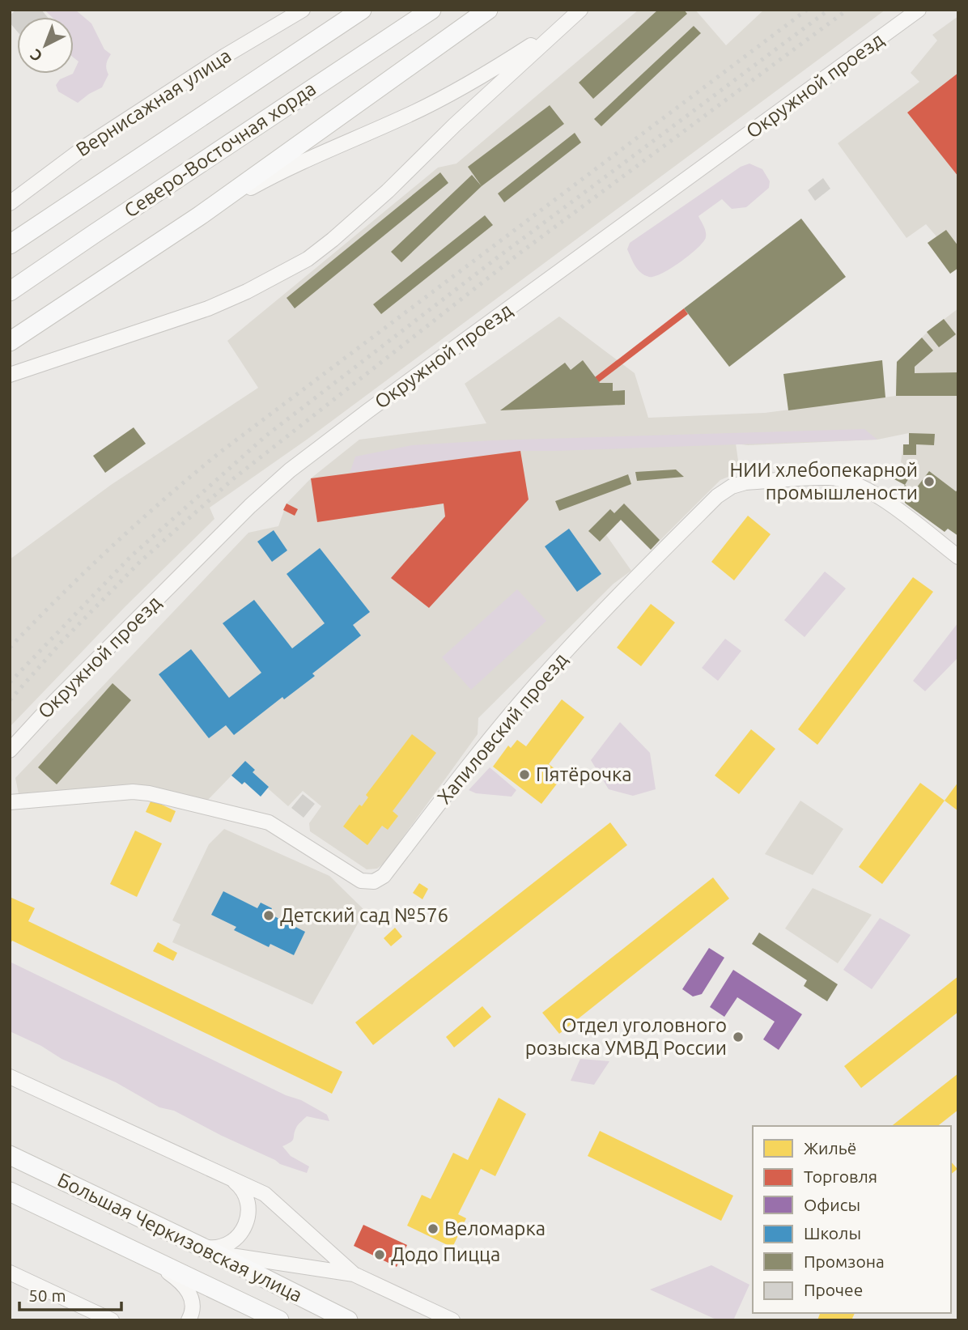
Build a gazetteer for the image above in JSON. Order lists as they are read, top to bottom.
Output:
{
  "streets": {
    "main road": ["Северо-Восточная хорда", "Большая Черкизовская улица"],
    "street": ["Окружной проезд", "Вернисажная улица", "Хапиловский проезд"]
  },
  "places": [
    "НИИ хлебопекарной промышлености",
    "Пятёрочка",
    "Детский сад №576",
    "Отдел уголовного розыска УМВД России",
    "Веломарка",
    "Додо Пицца"
  ],
  "legend": [
    "Жильё",
    "Торговля",
    "Офисы",
    "Школы",
    "Промзона",
    "Прочее"
  ],
  "scale_bar": "50 m",
  "north": "bottom left"
}
